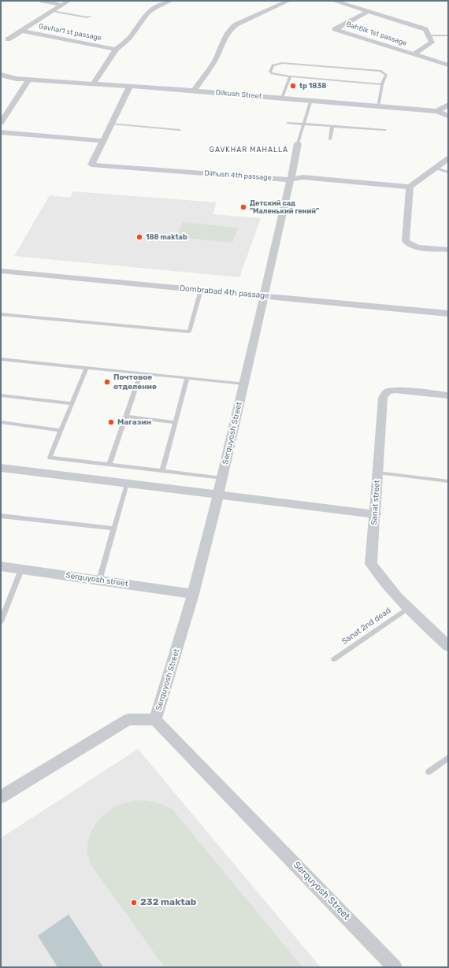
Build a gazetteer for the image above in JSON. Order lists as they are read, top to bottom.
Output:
{
  "streets": {
    "street": [
      "Gavhar1 st passage",
      "Bahtlik 1st passage",
      "Dilkush Street",
      "Dilhush 4th passage",
      "Dombrabad 4th passage",
      "Serquyosh Street",
      "Sanat street",
      "Serquyosh street"
    ],
    "lane": ["Sanat 2nd dead"]
  },
  "crossings": [
    ["Dilkush Street", "Dilhush 4th passage"],
    ["Dilhush 4th passage", "Serquyosh Street"],
    ["Dombrabad 4th passage", "Serquyosh Street"],
    ["Serquyosh Street", "Serquyosh street"],
    ["Sanat street", "Sanat 2nd dead"]
  ],
  "districts": ["GAVKHAR MAHALLA"],
  "places": [
    "tp 1838",
    "Детский сад \"Маленький гений\"",
    "188 maktab",
    "Почтовое отделение",
    "Магазин",
    "232 maktab"
  ]
}
